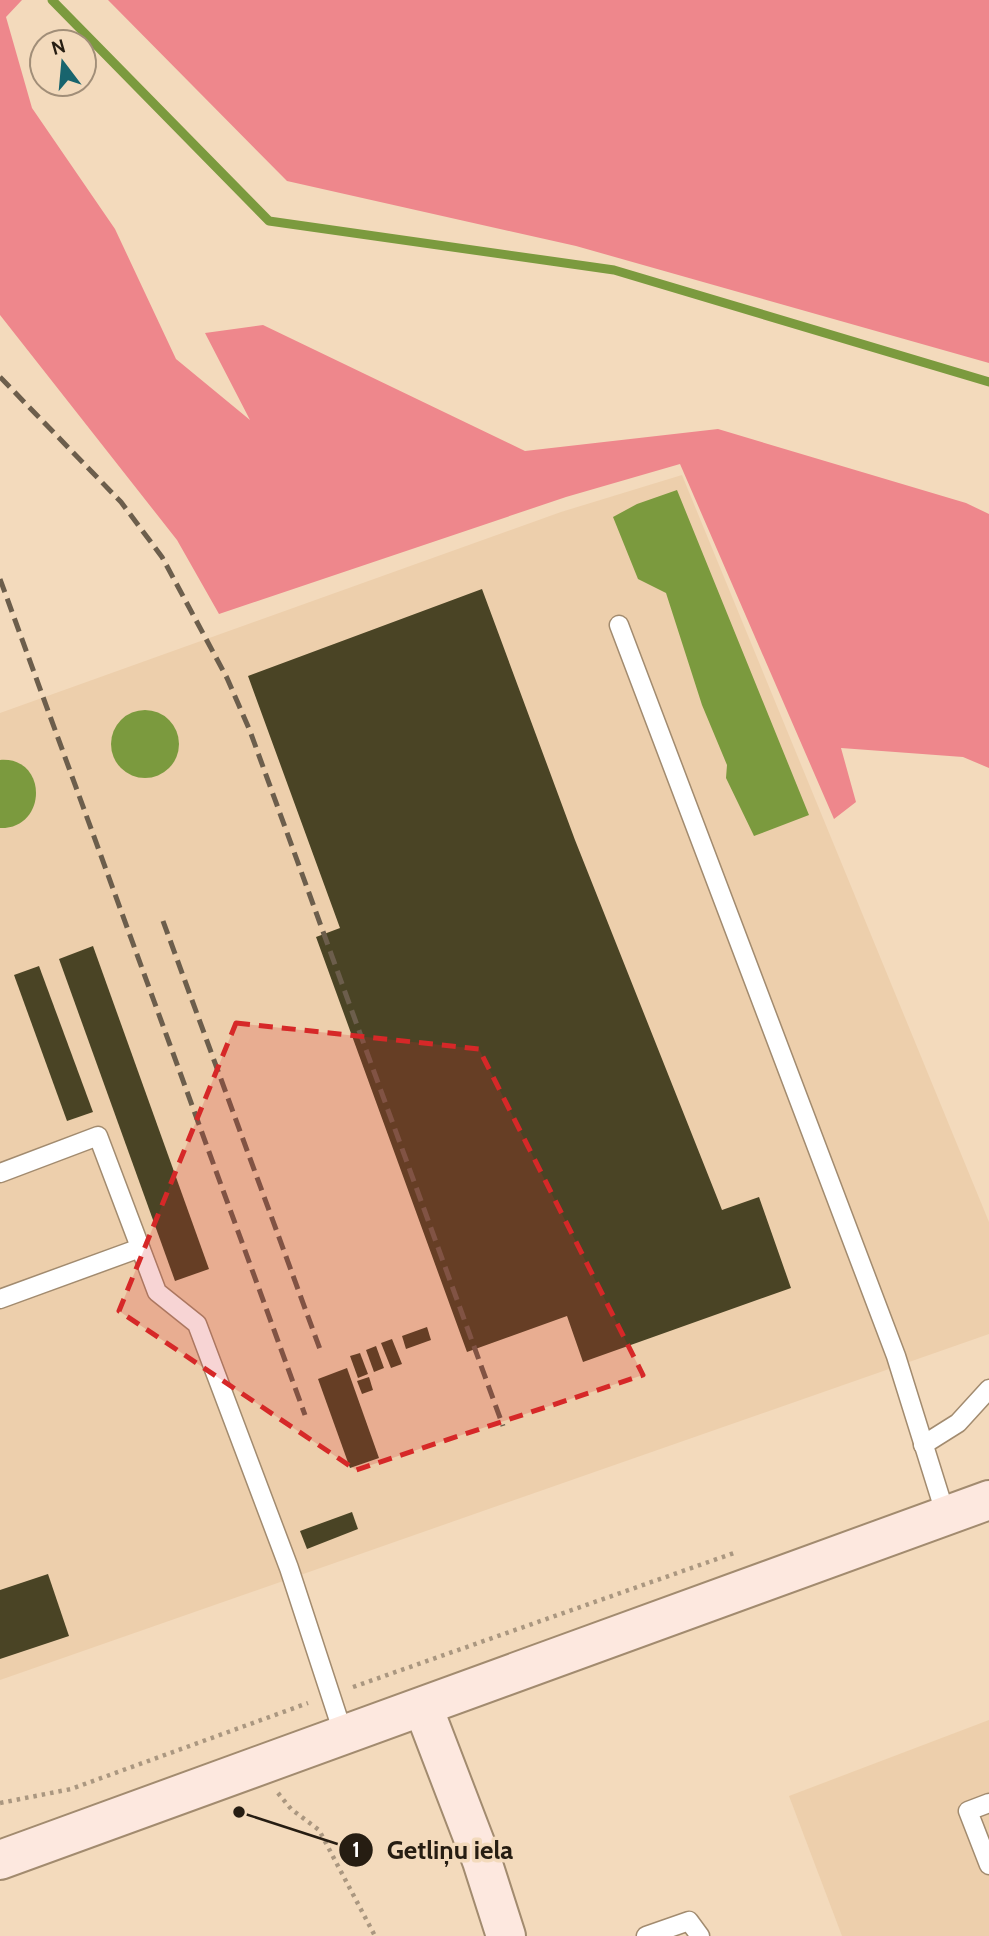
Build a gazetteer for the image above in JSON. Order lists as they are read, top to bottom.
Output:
{
  "places": ["Getliņu iela"],
  "north": "top"
}
